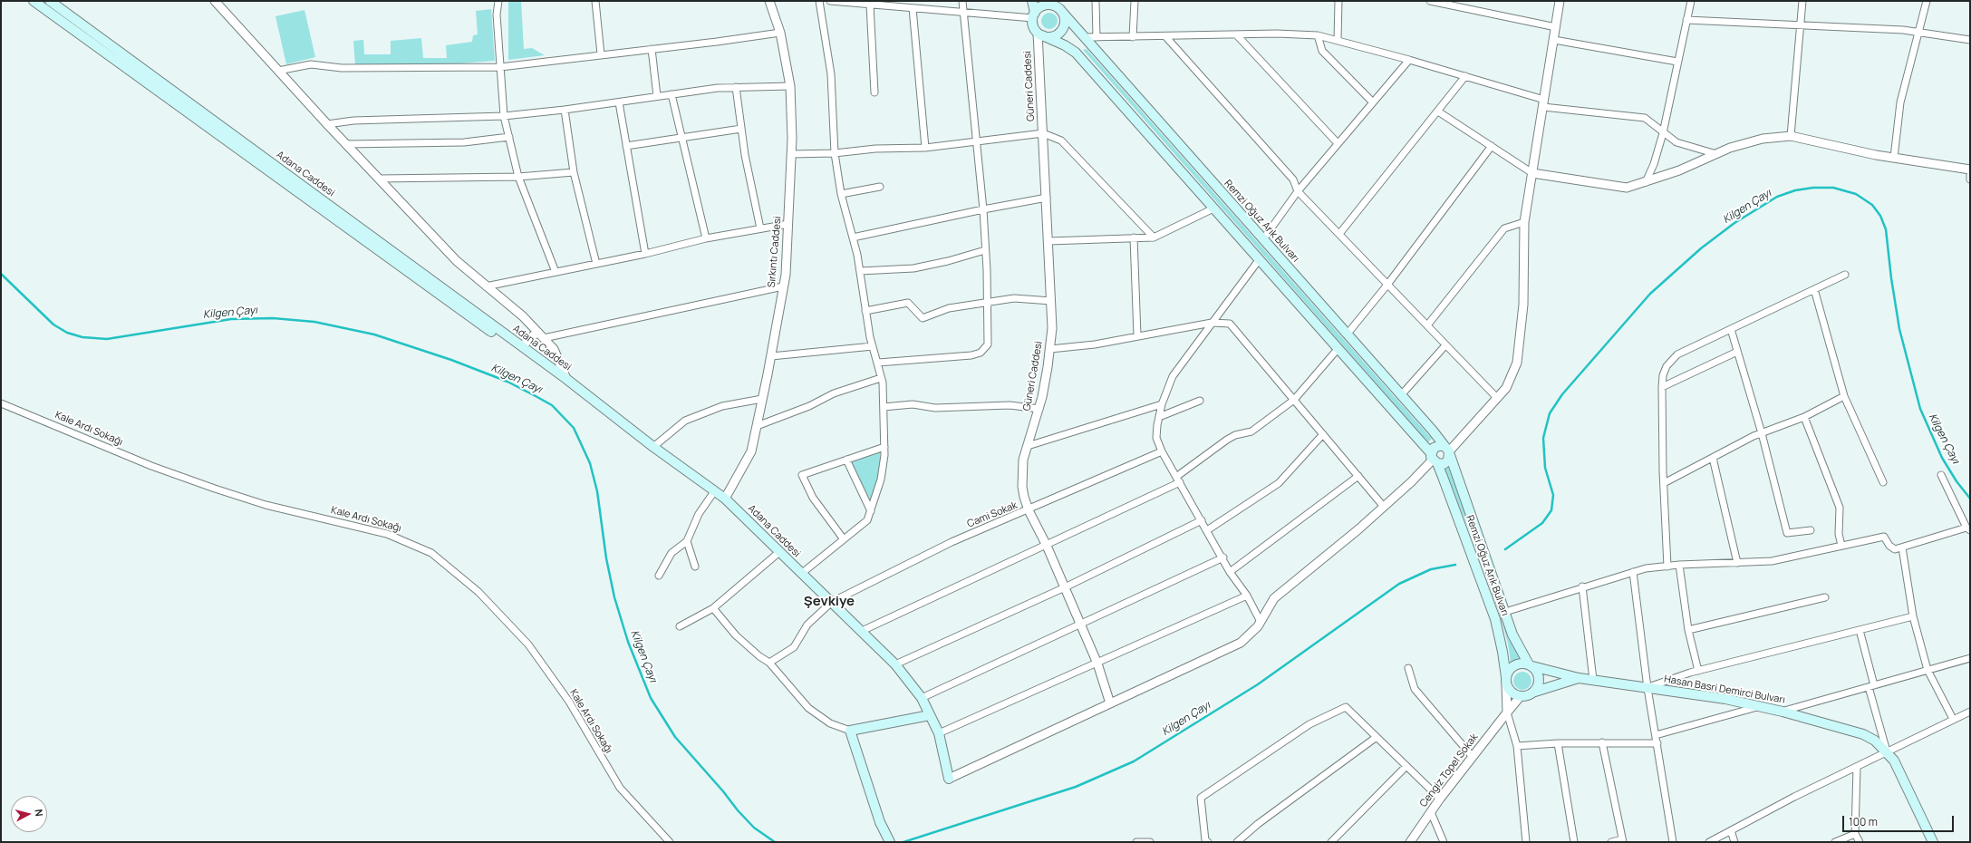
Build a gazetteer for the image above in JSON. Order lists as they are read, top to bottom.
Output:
{
  "streets": {
    "main road": [
      "Güneri Caddesi",
      "Adana Caddesi",
      "Remzi Oğuz Arık Bulvarı",
      "Hasan Basri Demirci Bulvarı"
    ],
    "street": [
      "Sırkıntı Caddesi",
      "Kale Ardı Sokağı",
      "Cami Sokak",
      "Cengiz Topel Sokak"
    ]
  },
  "crossings": [
    ["Güneri Caddesi", "Remzi Oğuz Arık Bulvarı"],
    ["Güneri Caddesi", "Cami Sokak"],
    ["Adana Caddesi", "Sırkıntı Caddesi"],
    ["Adana Caddesi", "Cami Sokak"],
    ["Remzi Oğuz Arık Bulvarı", "Hasan Basri Demirci Bulvarı"],
    ["Remzi Oğuz Arık Bulvarı", "Cengiz Topel Sokak"],
    ["Hasan Basri Demirci Bulvarı", "Cengiz Topel Sokak"]
  ],
  "districts": ["Şevkiye"],
  "water": ["Kilgen Çayı"],
  "scale_bar": "100 m",
  "north": "right"
}
